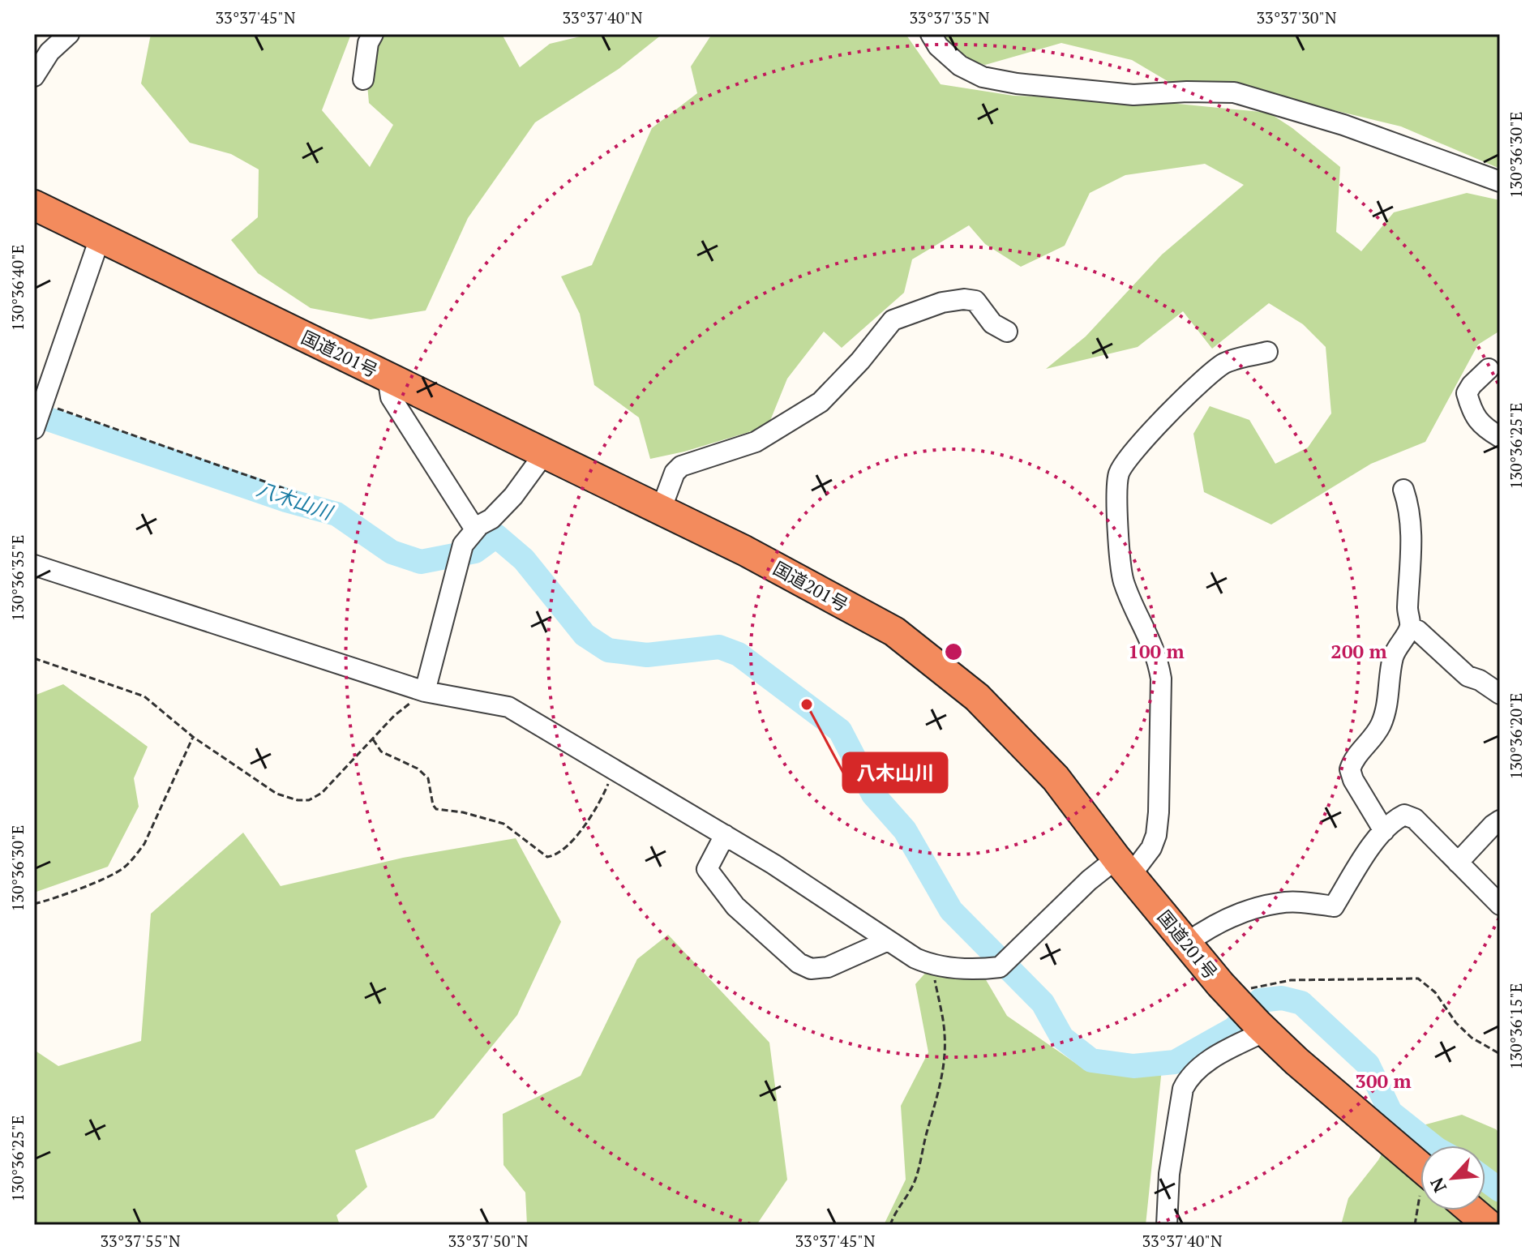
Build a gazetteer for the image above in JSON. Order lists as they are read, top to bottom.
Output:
{
  "streets": {
    "highway": ["国道201号"]
  },
  "water": ["八木山川"],
  "places": ["八木山川"],
  "north": "bottom left",
  "coordinates": [
    "33°37'45\"N",
    "33°37'40\"N",
    "33°37'35\"N",
    "33°37'30\"N",
    "130°36'30\"E",
    "130°36'40\"E",
    "130°36'25\"E",
    "130°36'35\"E",
    "130°36'20\"E",
    "130°36'15\"E",
    "33°37'55\"N",
    "33°37'50\"N"
  ],
  "rings": ["100 m", "200 m", "300 m"]
}
